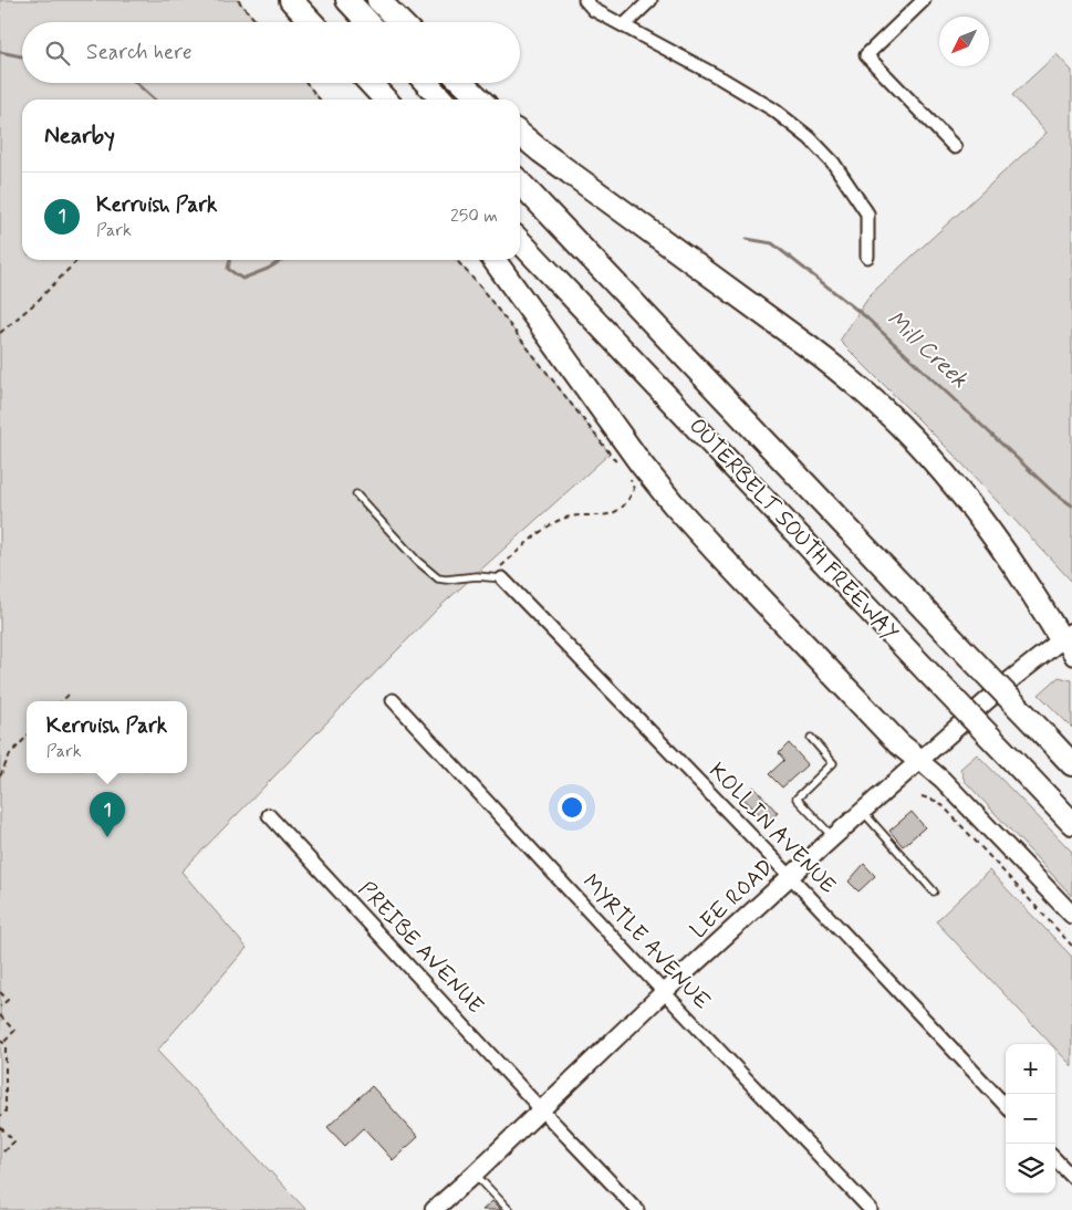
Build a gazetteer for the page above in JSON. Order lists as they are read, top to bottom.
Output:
{
  "streets": {
    "highway": ["OUTERBELT SOUTH FREEWAY"],
    "main road": ["LEE ROAD"],
    "street": ["KOLLIN AVENUE", "MYRTLE AVENUE", "PREIBE AVENUE"]
  },
  "crossings": [
    ["KOLLIN AVENUE", "LEE ROAD"],
    ["LEE ROAD", "MYRTLE AVENUE"],
    ["LEE ROAD", "PREIBE AVENUE"]
  ],
  "water": ["Mill Creek"],
  "north": "bottom left",
  "page": {
    "search": "Search here",
    "heading": "Nearby",
    "list": [
      {
        "mark": "1",
        "name": "Kerruish Park",
        "note": "Park",
        "value": "250 m"
      }
    ],
    "popup": ["Kerruish Park", "Park"],
    "pins": "1",
    "map_buttons": ["+", "−"]
  }
}
